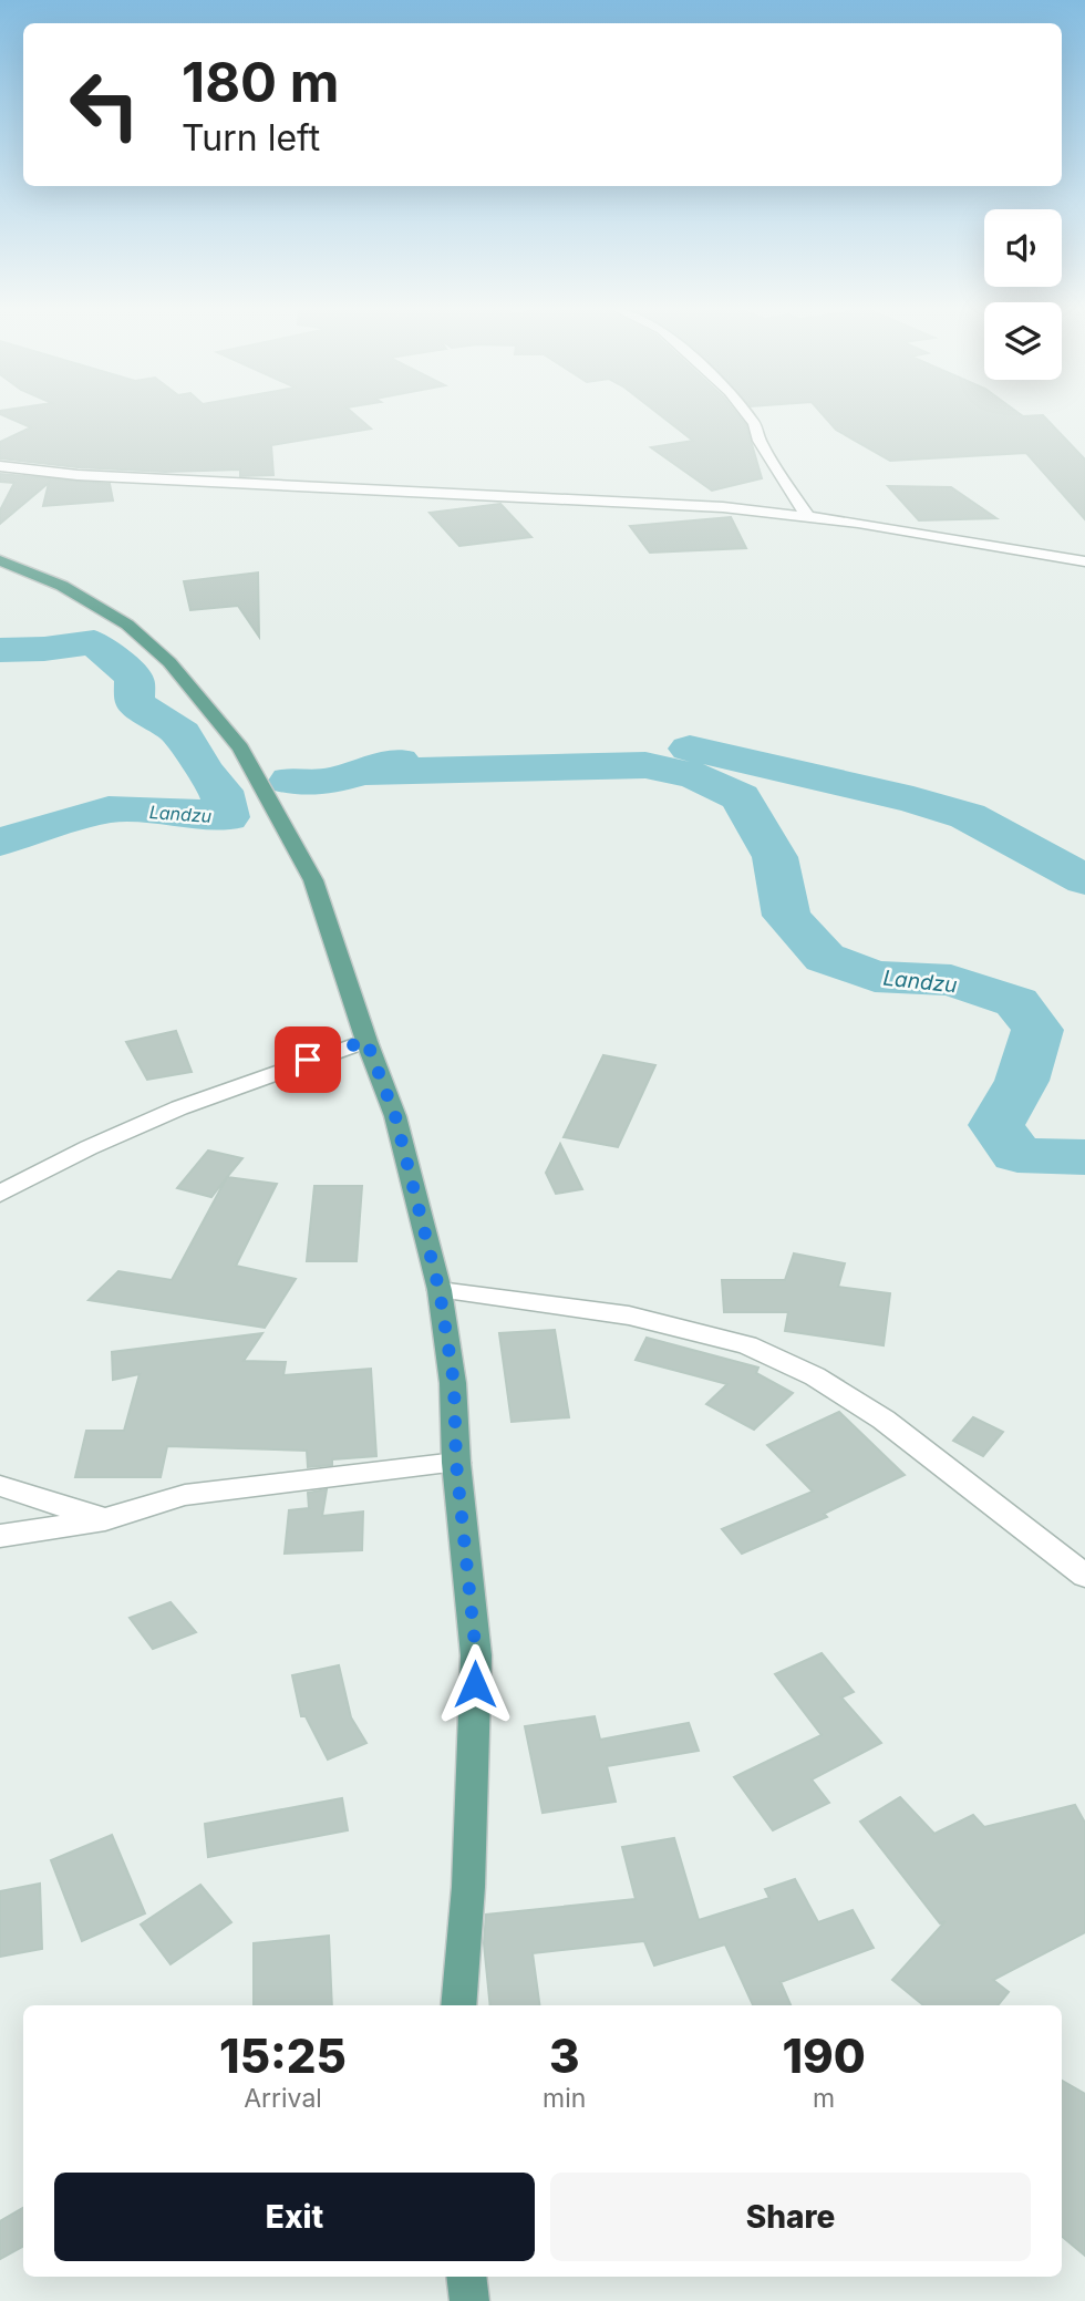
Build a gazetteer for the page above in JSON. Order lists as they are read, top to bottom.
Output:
{
  "water": ["Landzu"],
  "page": {
    "turn": ["180 m", "Turn left"],
    "eta": [
      "15:25",
      "Arrival",
      "3",
      "min",
      "190",
      "m"
    ],
    "buttons": ["Exit", "Share"]
  }
}
